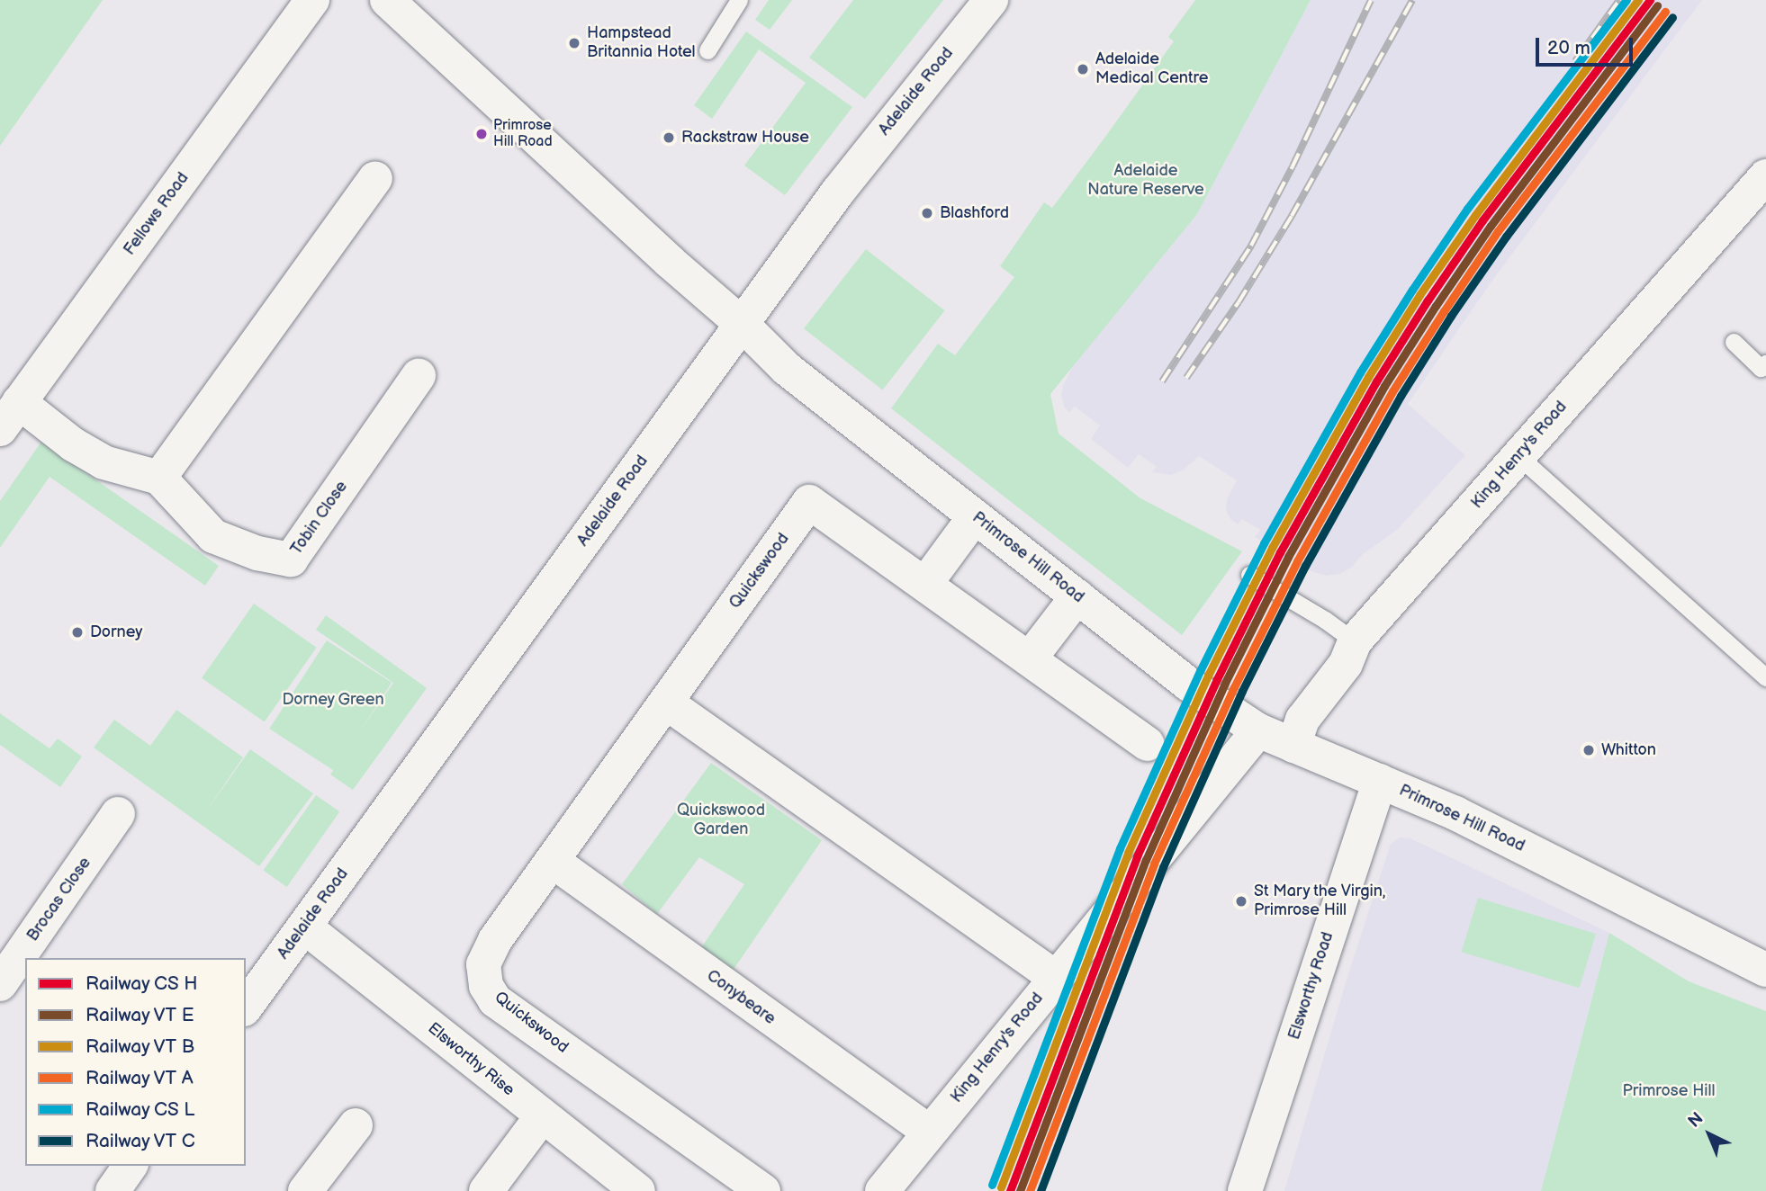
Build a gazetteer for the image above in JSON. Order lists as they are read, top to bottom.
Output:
{
  "streets": {
    "street": [
      "Adelaide Road",
      "Fellows Road",
      "King Henry's Road",
      "Tobin Close",
      "Primrose Hill Road",
      "Quickswood",
      "Brocas Close",
      "Elsworthy Road",
      "Conybeare",
      "Elsworthy Rise"
    ]
  },
  "crossings": [
    ["Adelaide Road", "Primrose Hill Road"],
    ["Adelaide Road", "Elsworthy Rise"],
    ["King Henry's Road", "Primrose Hill Road"],
    ["King Henry's Road", "Conybeare"],
    ["Primrose Hill Road", "Elsworthy Road"],
    ["Quickswood", "Conybeare"]
  ],
  "parks": [
    "Adelaide Nature Reserve",
    "Dorney Green",
    "Quickswood Garden",
    "Primrose Hill"
  ],
  "places": [
    "Hampstead Britannia Hotel",
    "Adelaide Medical Centre",
    "Primrose Hill Road",
    "Rackstraw House",
    "Blashford",
    "Dorney",
    "Whitton",
    "St Mary the Virgin, Primrose Hill"
  ],
  "legend": [
    "Railway CS H",
    "Railway VT E",
    "Railway VT B",
    "Railway VT A",
    "Railway CS L",
    "Railway VT C"
  ],
  "scale_bar": "20 m",
  "north": "top left"
}
